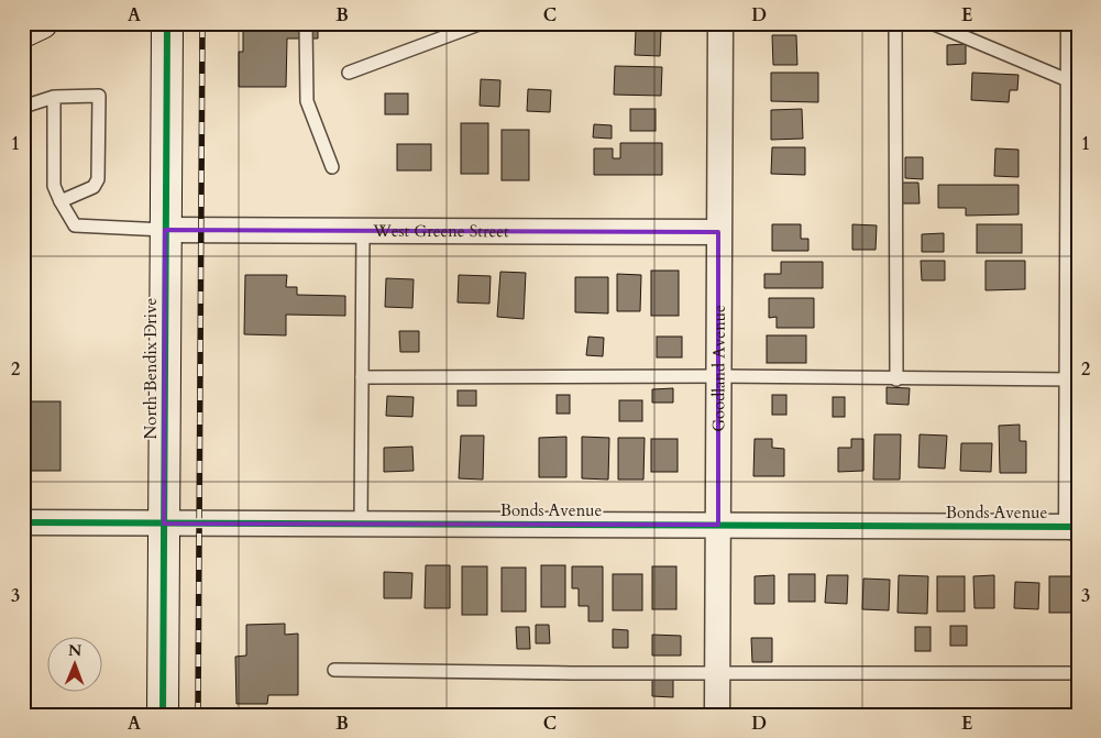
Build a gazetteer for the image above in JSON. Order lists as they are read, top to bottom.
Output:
{
  "streets": {
    "street": [
      "West Greene Street",
      "North Bendix Drive",
      "Goodland Avenue",
      "Bonds Avenue"
    ]
  },
  "crossings": [
    ["West Greene Street", "North Bendix Drive"],
    ["West Greene Street", "Goodland Avenue"],
    ["North Bendix Drive", "Bonds Avenue"],
    ["Goodland Avenue", "Bonds Avenue"]
  ],
  "north": "top",
  "grid": {
    "columns": [
      "A",
      "B",
      "C",
      "D",
      "E"
    ],
    "rows": ["1", "2", "3"]
  }
}
